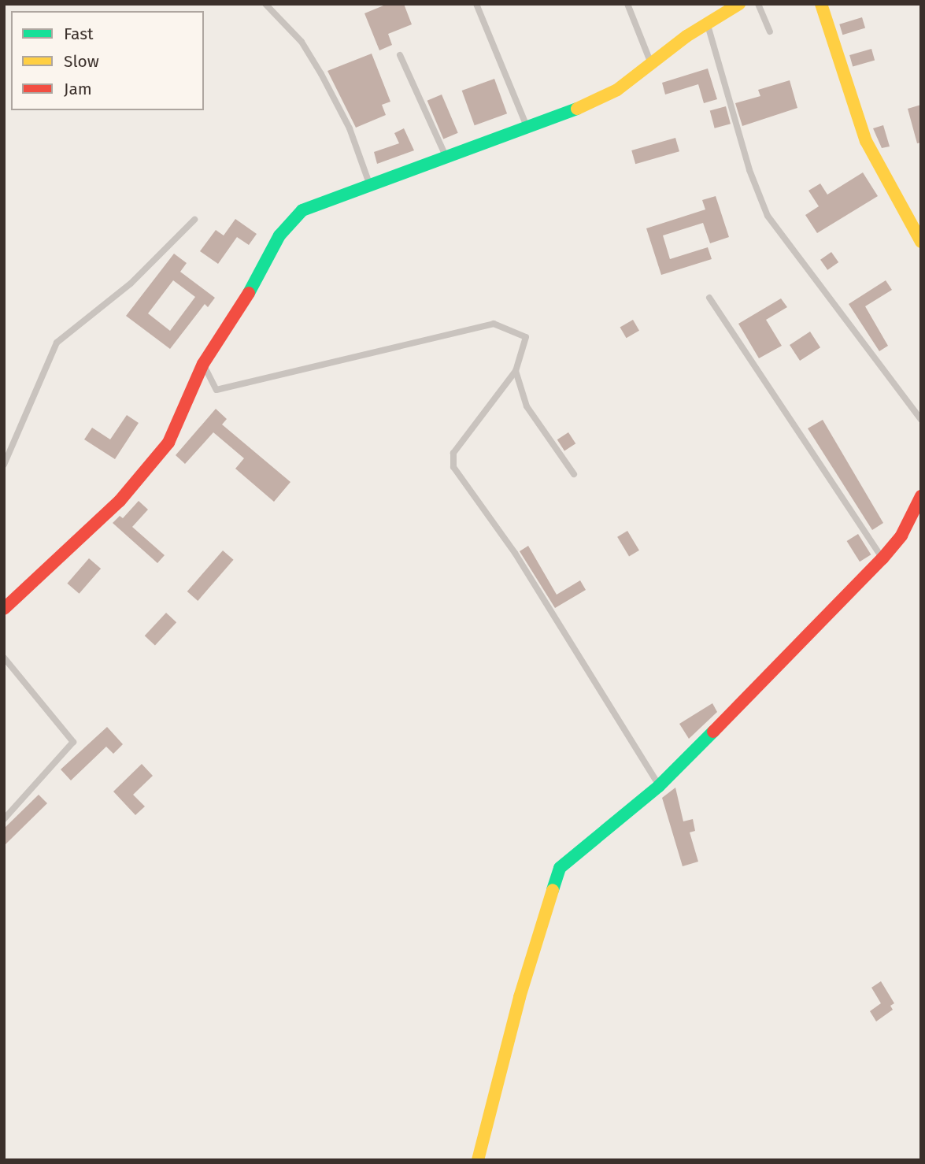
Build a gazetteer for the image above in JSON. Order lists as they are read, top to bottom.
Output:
{
  "legend": ["Fast", "Slow", "Jam"]
}
